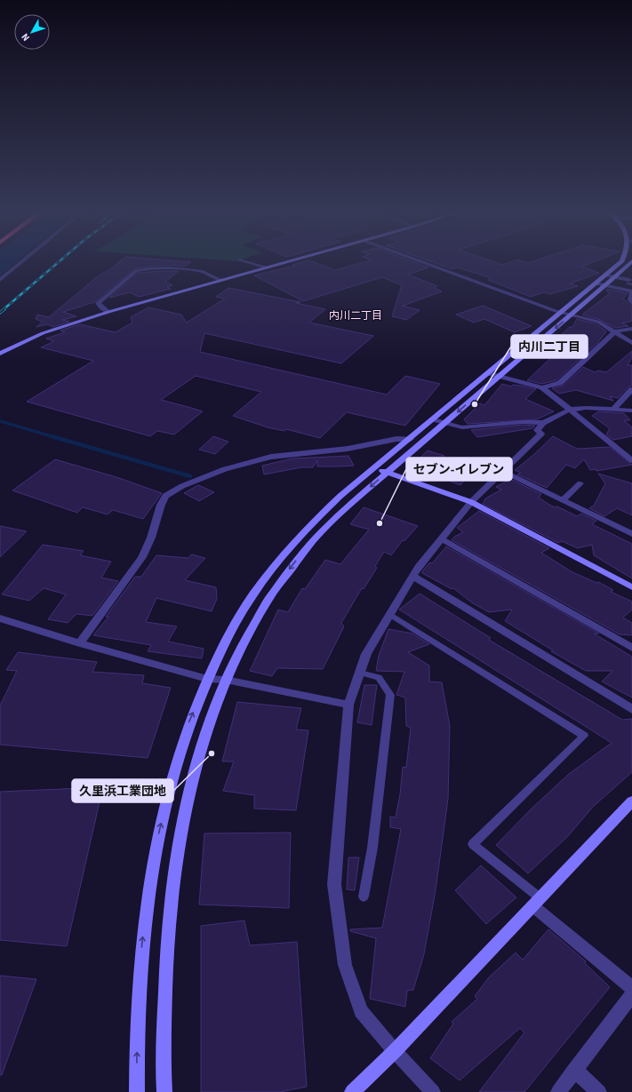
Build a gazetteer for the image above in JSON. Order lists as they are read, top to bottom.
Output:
{
  "districts": ["内川二丁目"],
  "places": ["内川二丁目", "セブン-イレブン", "久里浜工業団地"],
  "north": "bottom left"
}
